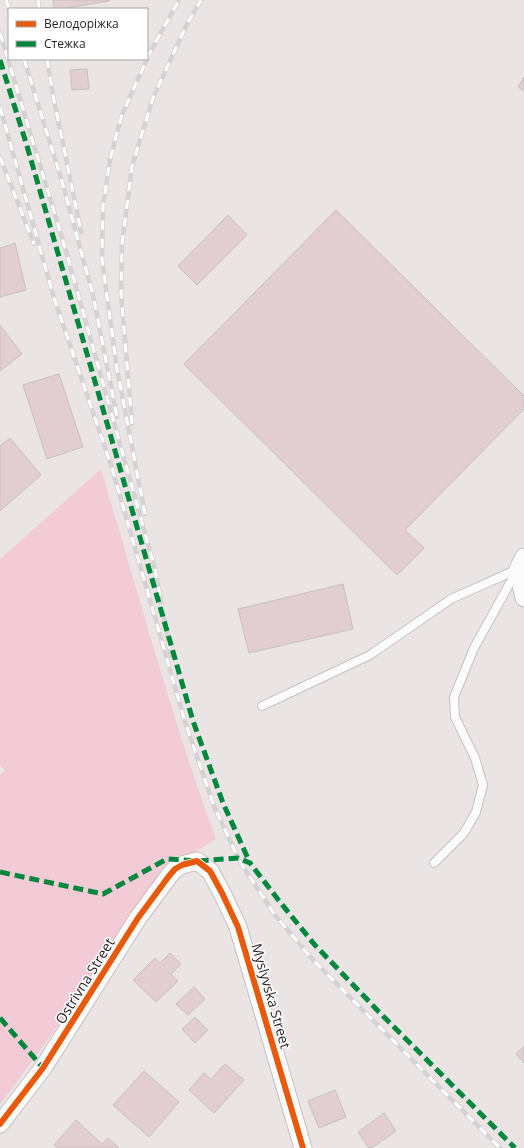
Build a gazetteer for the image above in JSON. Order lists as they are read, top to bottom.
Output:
{
  "streets": {
    "street": ["Ostrivna Street", "Myslyvska Street"]
  },
  "crossings": [
    ["Ostrivna Street", "Myslyvska Street"]
  ],
  "legend": ["Велодоріжка", "Стежка"]
}
